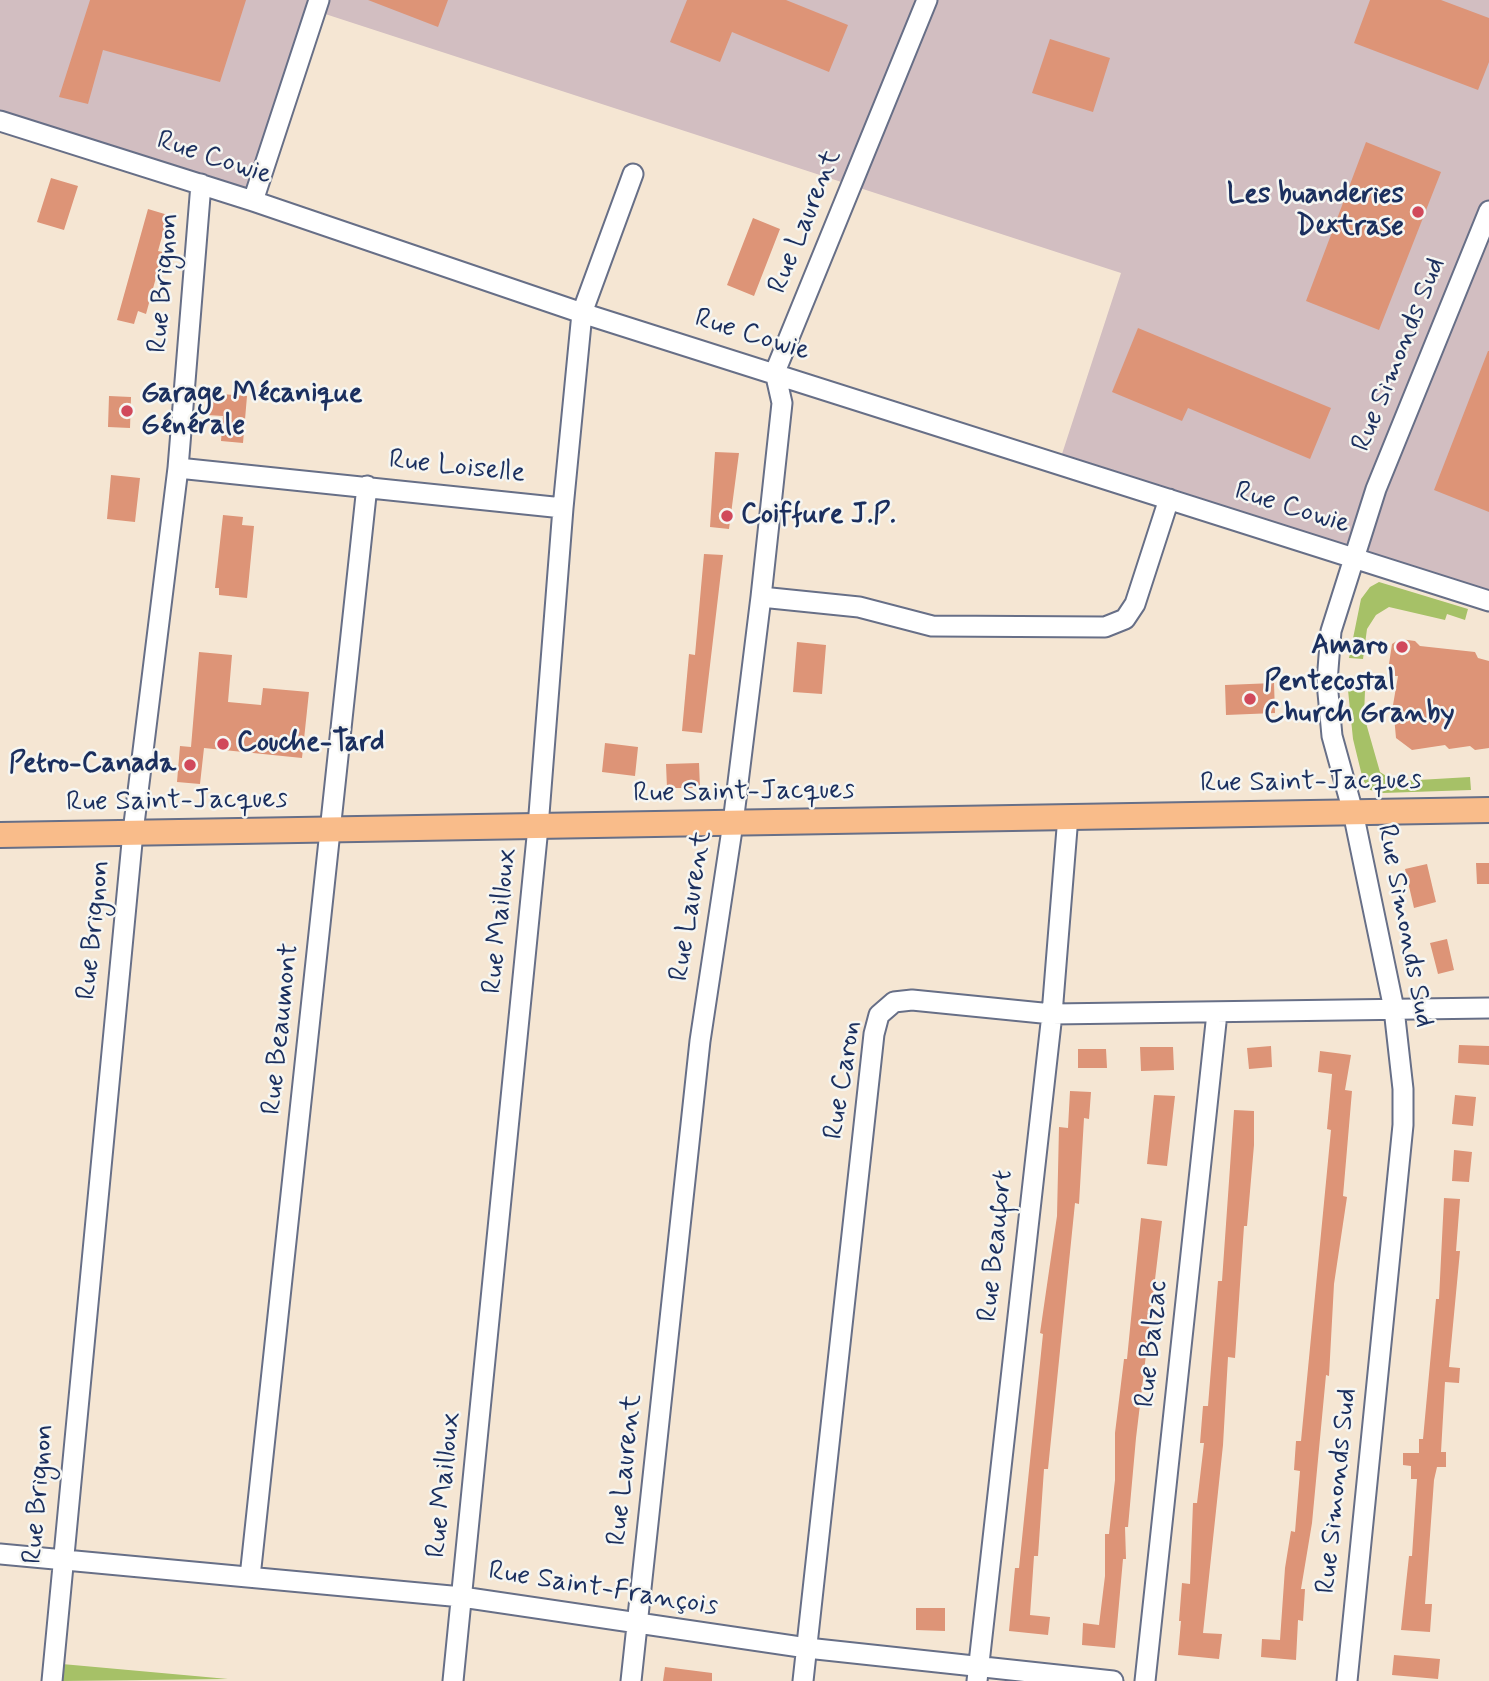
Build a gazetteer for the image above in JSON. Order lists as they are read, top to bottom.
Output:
{
  "streets": {
    "main road": ["Rue Saint-Jacques"],
    "street": [
      "Rue Cowie",
      "Rue Laurent",
      "Rue Brignon",
      "Rue Simonds Sud",
      "Rue Loiselle",
      "Rue Mailloux",
      "Rue Beaumont",
      "Rue Caron",
      "Rue Beaufort",
      "Rue Balzac",
      "Rue Saint-François"
    ]
  },
  "crossings": [
    ["Rue Cowie", "Rue Laurent"],
    ["Rue Cowie", "Rue Brignon"],
    ["Rue Cowie", "Rue Simonds Sud"],
    ["Rue Cowie", "Rue Mailloux"],
    ["Rue Laurent", "Rue Saint-Jacques"],
    ["Rue Laurent", "Rue Saint-François"],
    ["Rue Brignon", "Rue Loiselle"],
    ["Rue Brignon", "Rue Saint-Jacques"],
    ["Rue Brignon", "Rue Saint-François"],
    ["Rue Simonds Sud", "Rue Saint-Jacques"],
    ["Rue Simonds Sud", "Rue Caron"],
    ["Rue Loiselle", "Rue Mailloux"],
    ["Rue Loiselle", "Rue Beaumont"],
    ["Rue Saint-Jacques", "Rue Mailloux"],
    ["Rue Saint-Jacques", "Rue Beaumont"],
    ["Rue Saint-Jacques", "Rue Beaufort"],
    ["Rue Mailloux", "Rue Saint-François"],
    ["Rue Beaumont", "Rue Saint-François"],
    ["Rue Caron", "Rue Beaufort"],
    ["Rue Caron", "Rue Balzac"],
    ["Rue Caron", "Rue Saint-François"],
    ["Rue Beaufort", "Rue Saint-François"]
  ],
  "places": [
    "Les buanderies Dextrase",
    "Garage Mécanique Générale",
    "Coiffure J.P.",
    "Amaro",
    "Pentecostal Church Granby",
    "Couche-Tard",
    "Petro-Canada"
  ]
}
